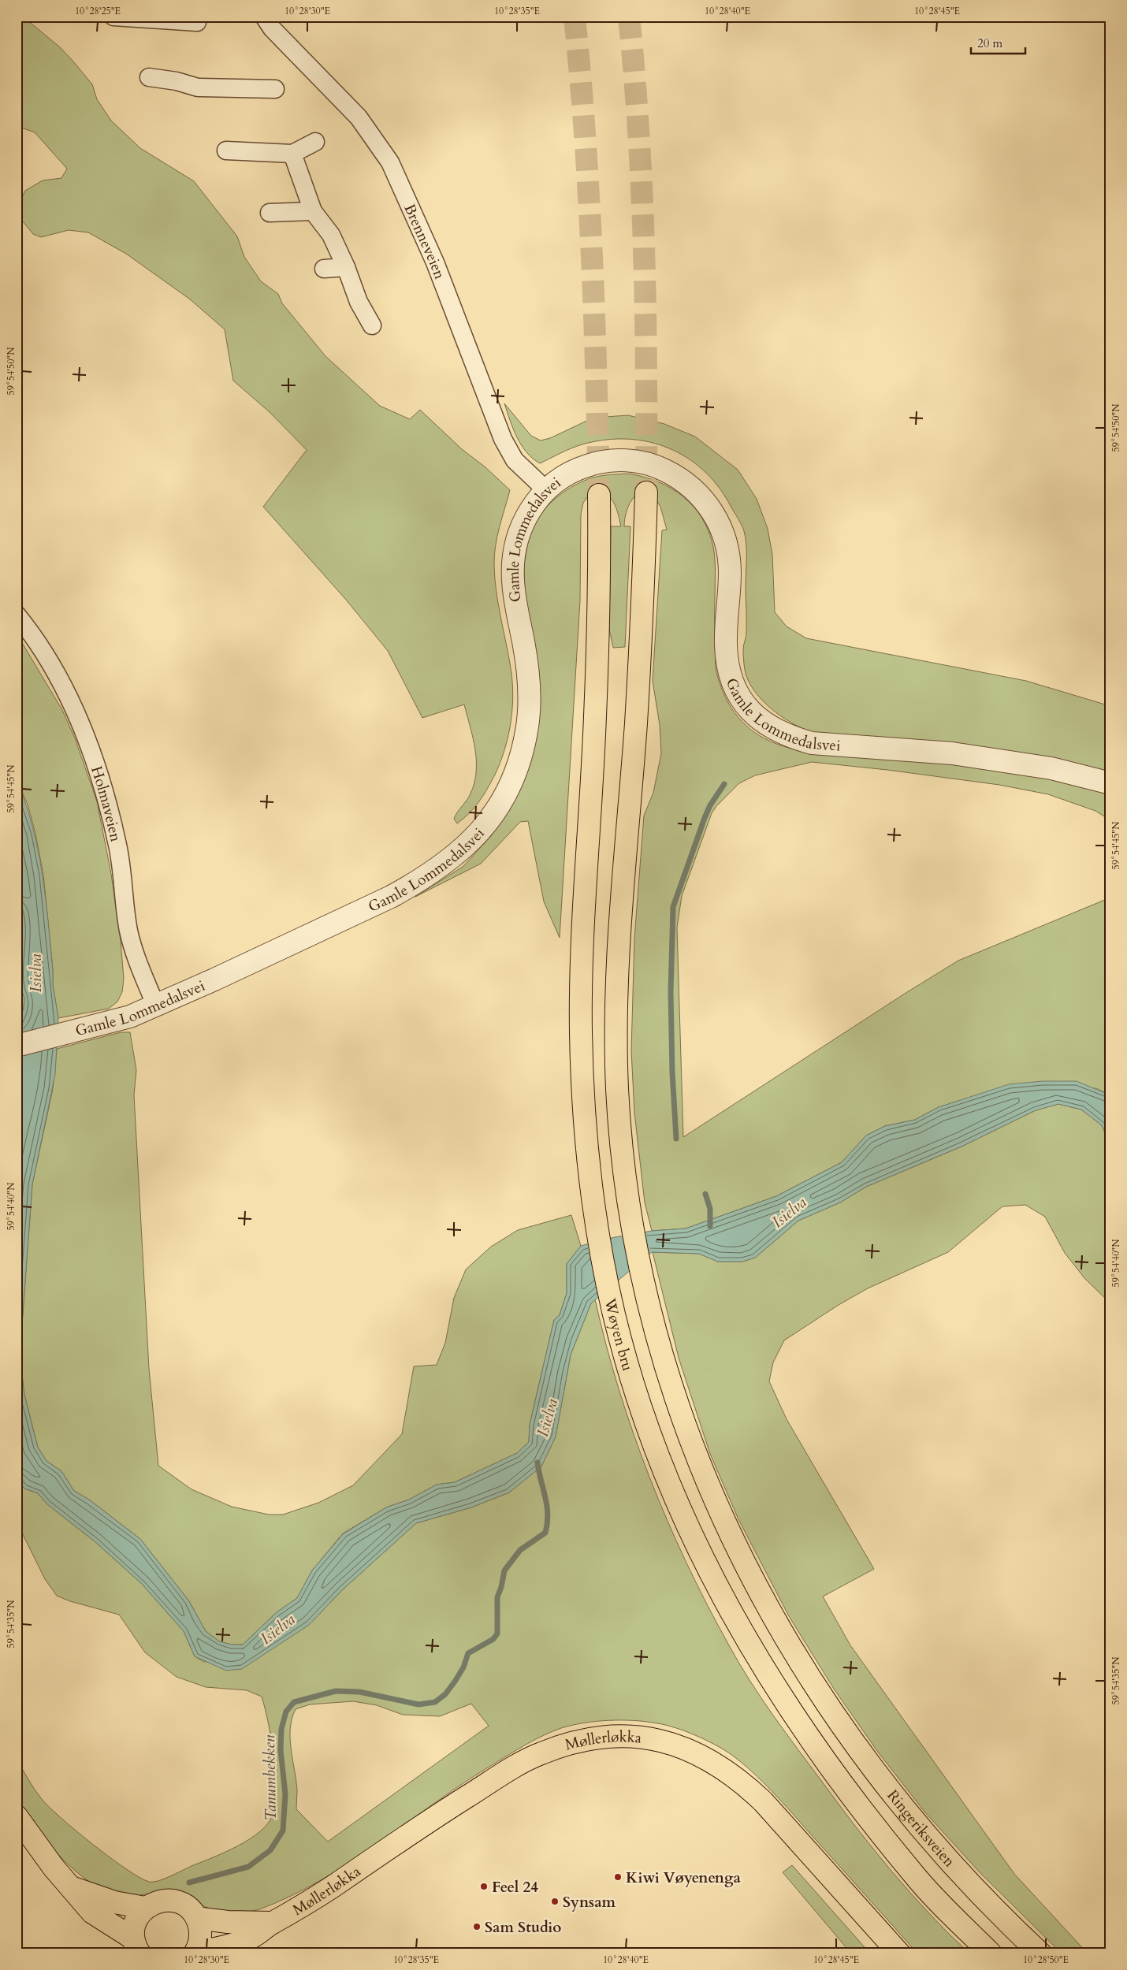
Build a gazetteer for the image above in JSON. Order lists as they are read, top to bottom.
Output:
{
  "streets": {
    "main road": ["Wøyen bru", "Møllerløkka", "Ringeriksveien"],
    "street": ["Brenneveien", "Gamle Lommedalsvei", "Holmaveien"]
  },
  "crossings": [
    ["Brenneveien", "Gamle Lommedalsvei"],
    ["Gamle Lommedalsvei", "Holmaveien"]
  ],
  "water": ["Isielva", "Tanumbekken"],
  "places": [
    "Kiwi Vøyenenga",
    "Feel 24",
    "Synsam",
    "Sam Studio"
  ],
  "scale_bar": "20 m",
  "coordinates": [
    "10°28'25\"E",
    "10°28'30\"E",
    "10°28'35\"E",
    "10°28'40\"E",
    "10°28'45\"E",
    "59°54'50\"N",
    "59°54'45\"N",
    "59°54'40\"N",
    "59°54'35\"N",
    "10°28'50\"E"
  ]
}
